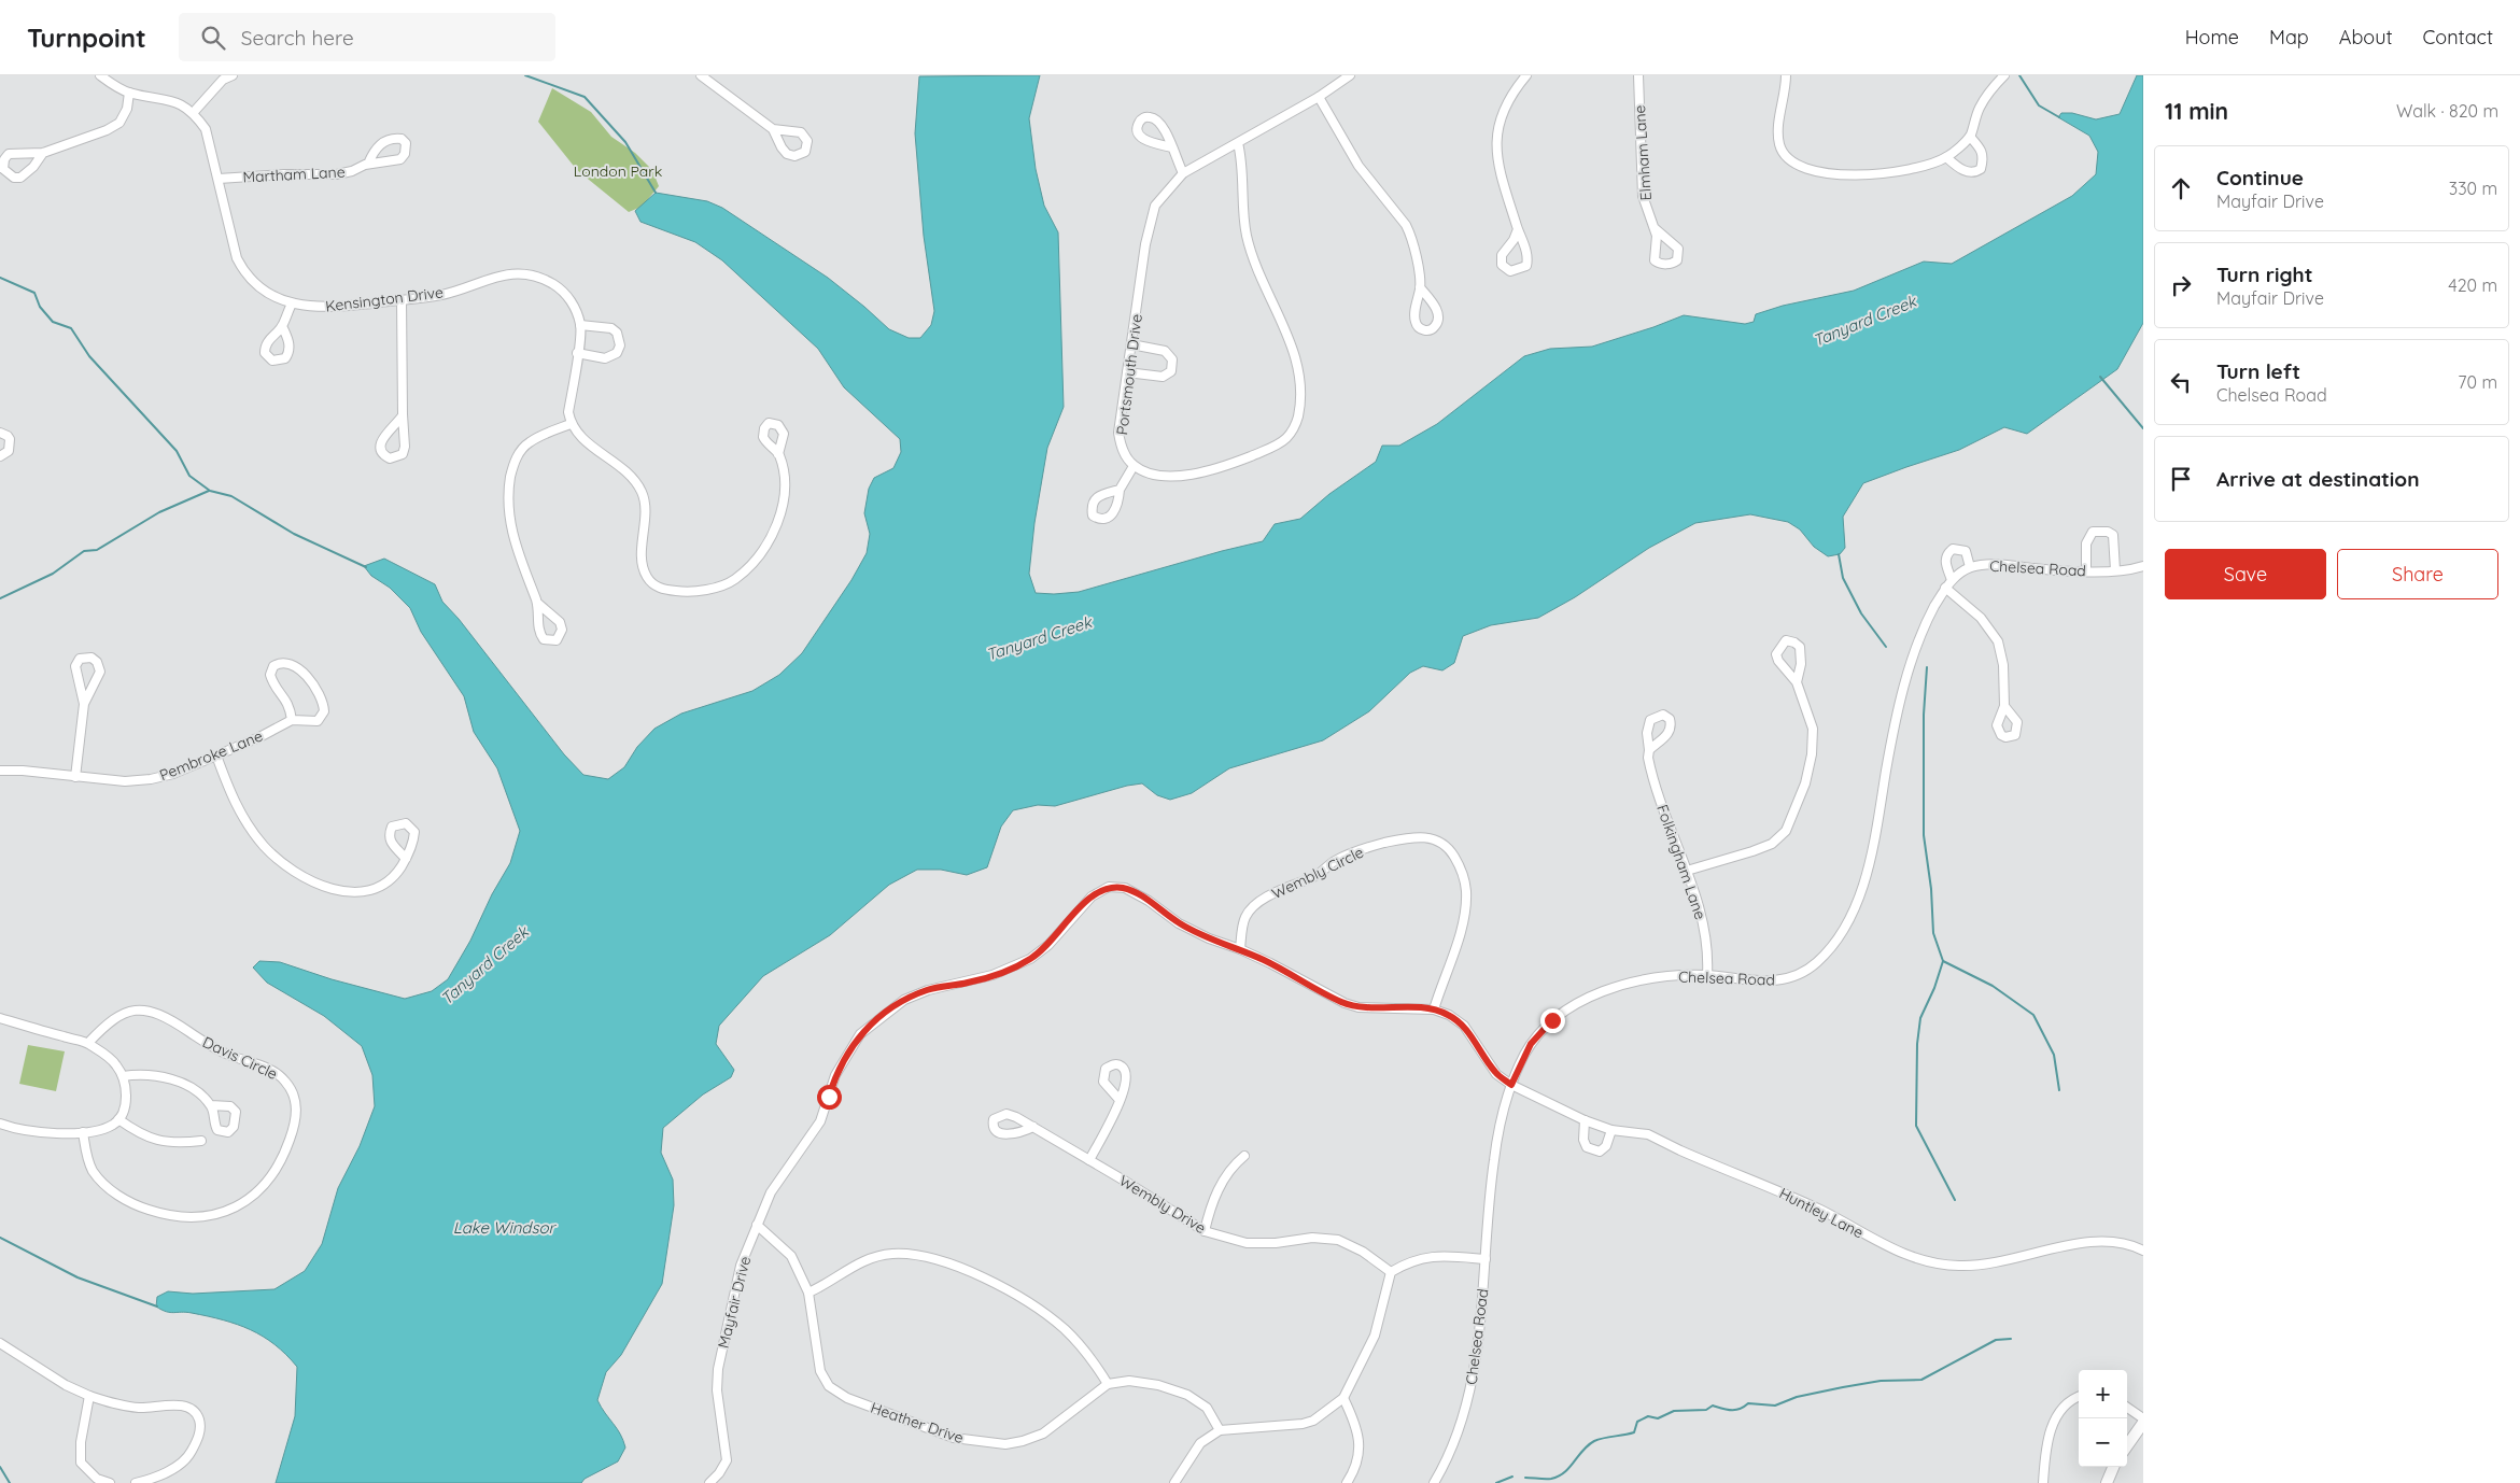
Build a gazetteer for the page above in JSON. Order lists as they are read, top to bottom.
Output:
{
  "streets": {
    "street": [
      "Elmham Lane",
      "Martham Lane",
      "Kensington Drive",
      "Portsmouth Drive",
      "Chelsea Road",
      "Pembroke Lane",
      "Folkingham Lane",
      "Wembly Circle",
      "Davis Circle",
      "Wembly Drive",
      "Huntley Lane",
      "Mayfair Drive",
      "Heather Drive"
    ]
  },
  "crossings": [
    ["Martham Lane", "Kensington Drive"],
    ["Chelsea Road", "Folkingham Lane"],
    ["Chelsea Road", "Huntley Lane"],
    ["Chelsea Road", "Mayfair Drive"],
    ["Wembly Circle", "Mayfair Drive"],
    ["Huntley Lane", "Mayfair Drive"],
    ["Mayfair Drive", "Heather Drive"]
  ],
  "water": ["Tanyard Creek", "Lake Windsor"],
  "parks": ["London Park"],
  "page": {
    "header": "Turnpoint",
    "search": "Search here",
    "nav": [
      "Home",
      "Map",
      "About",
      "Contact"
    ],
    "heading": ["11 min", "Walk · 820 m"],
    "list": [
      ["Continue", "Mayfair Drive", "330 m"],
      ["Turn right", "Mayfair Drive", "420 m"],
      ["Turn left", "Chelsea Road", "70 m"],
      "Arrive at destination"
    ],
    "buttons": ["Save", "Share"],
    "map_buttons": ["+", "−"]
  }
}
